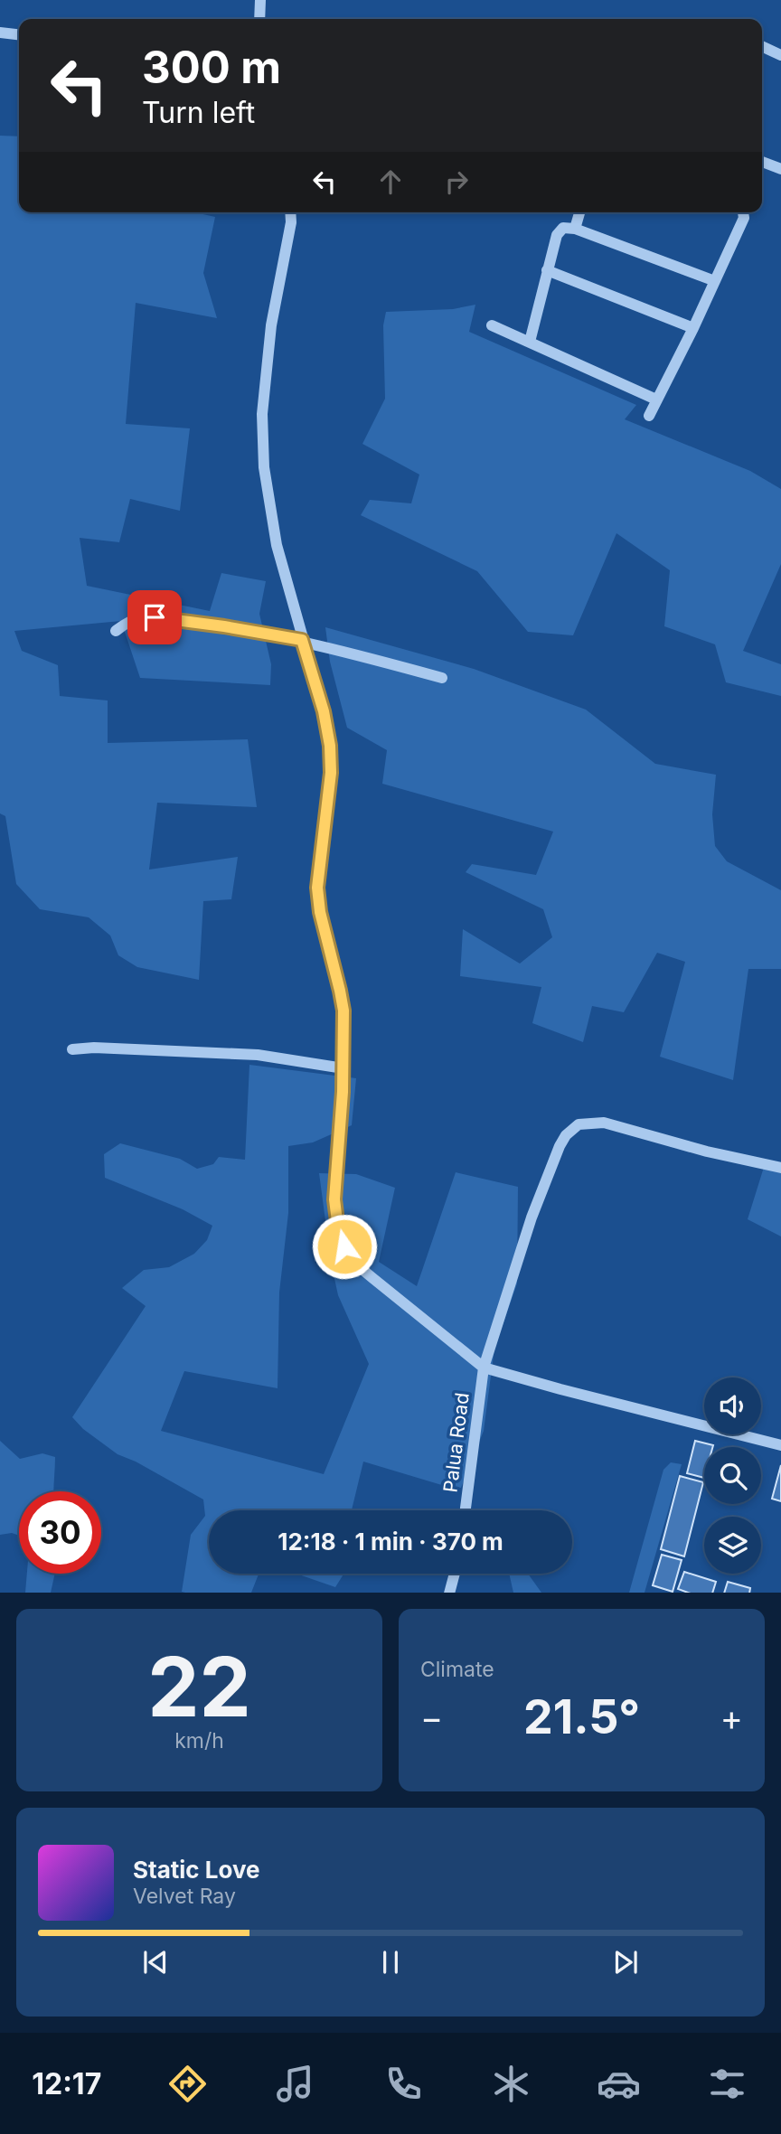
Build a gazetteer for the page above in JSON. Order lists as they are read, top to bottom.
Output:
{
  "streets": {
    "street": ["Palua Road"]
  },
  "page": {
    "turn": ["300 m", "Turn left"],
    "limit": "30",
    "trip": "12:18 · 1 min · 370 m",
    "tile": [
      ["22", "km/h"],
      "Climate"
    ],
    "heat": ["−", "21.5°", "+"],
    "song": ["Static Love", "Velvet Ray"],
    "tabs": "12:17"
  }
}
